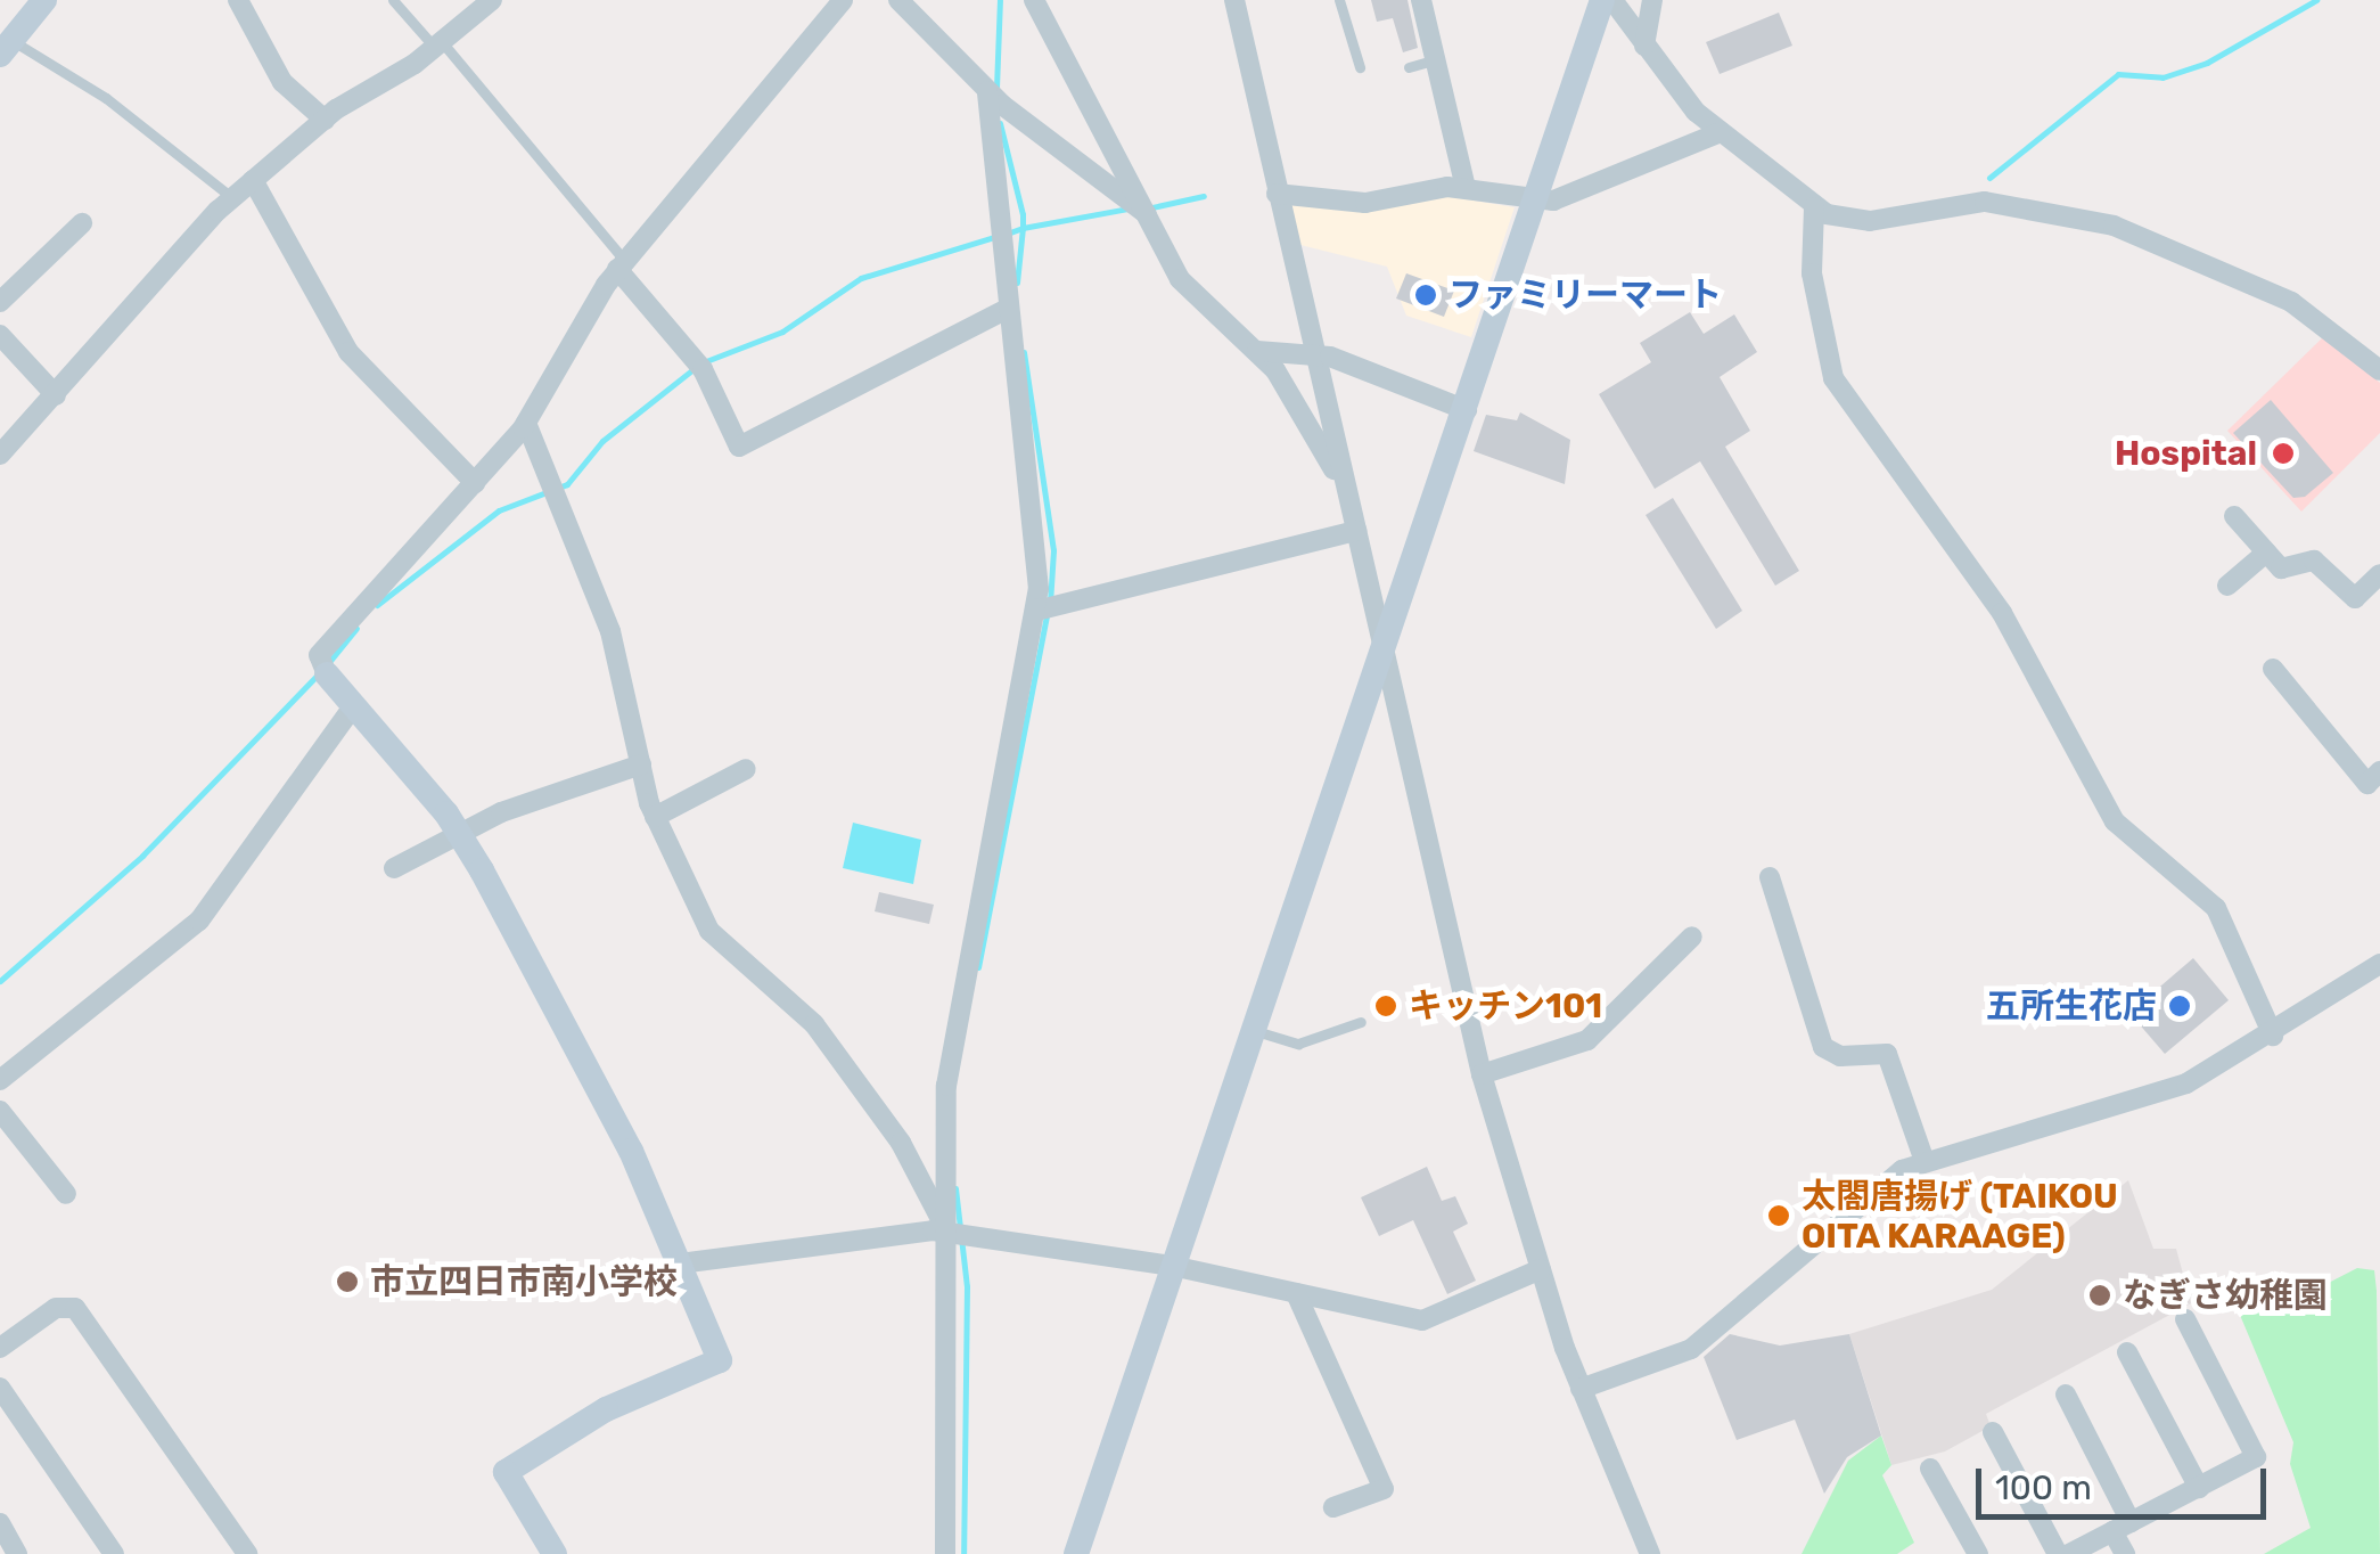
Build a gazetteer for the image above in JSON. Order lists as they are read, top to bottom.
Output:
{
  "places": [
    "ファミリーマート",
    "Hospital",
    "キッチン101",
    "五所生花店",
    "太閤唐揚げ (TAIKOU OITA KARAAGE)",
    "市立四日市南小学校",
    "なぎさ幼稚園"
  ],
  "scale_bar": "100 m"
}
